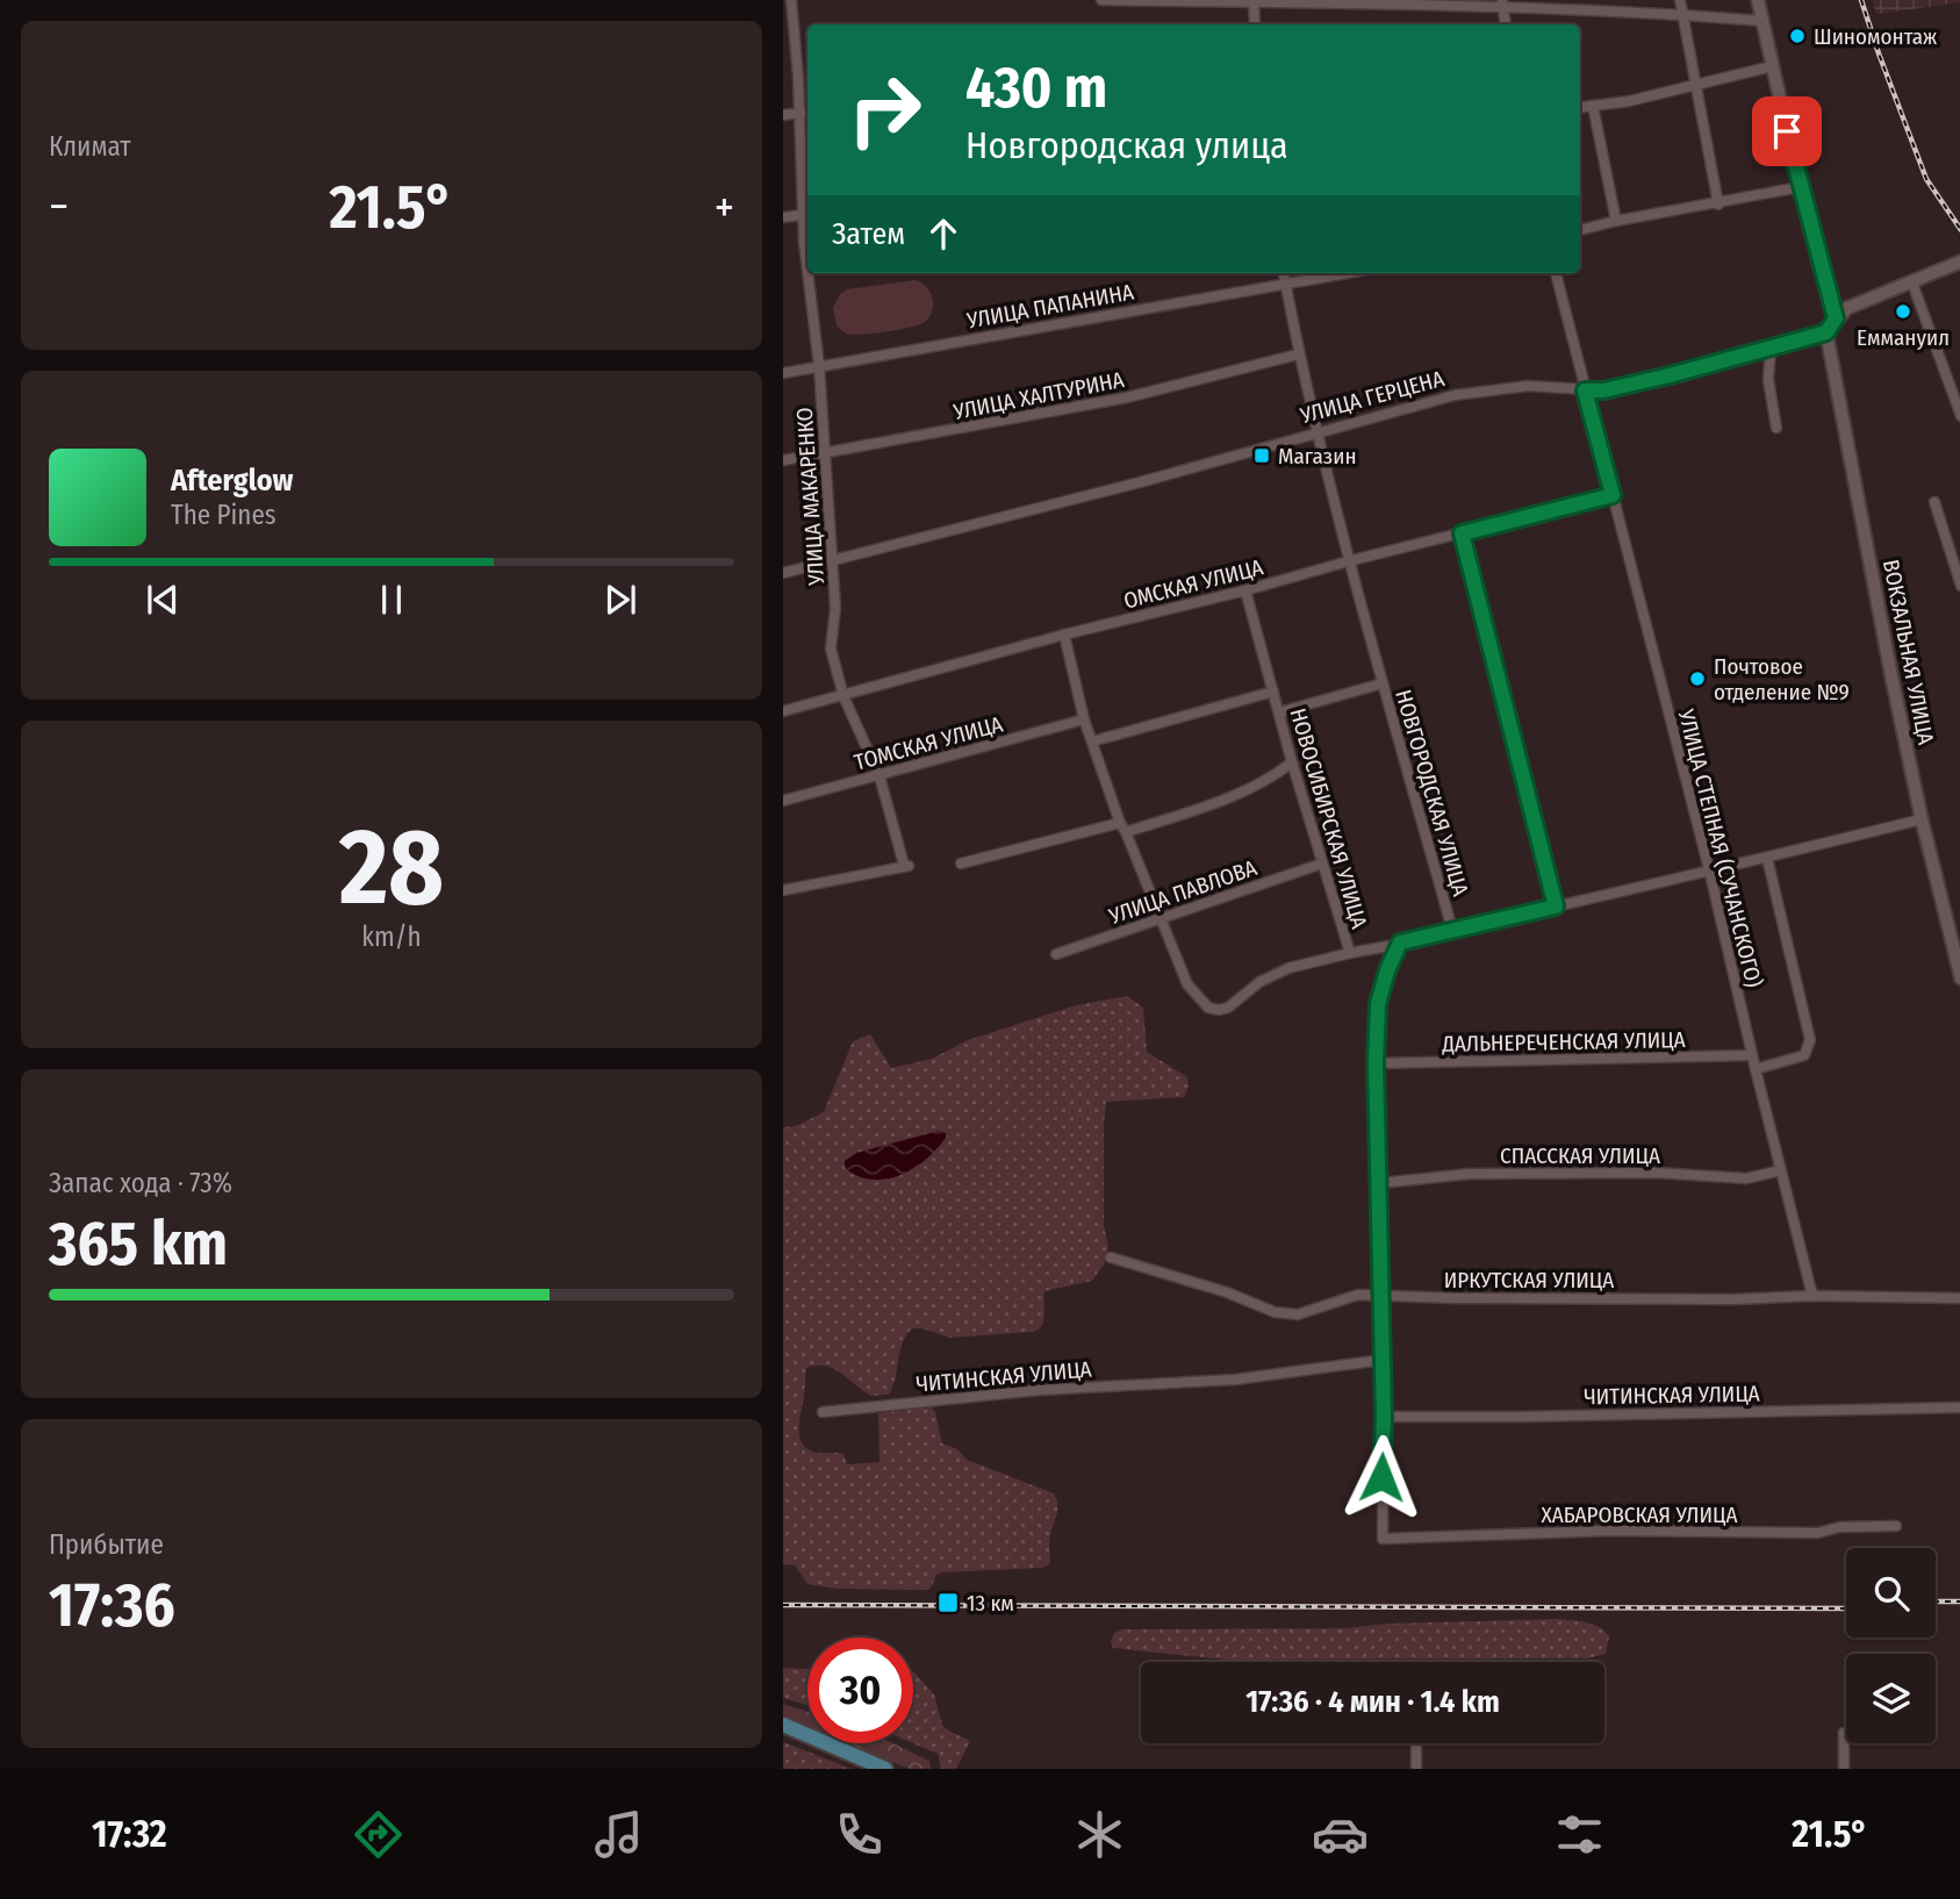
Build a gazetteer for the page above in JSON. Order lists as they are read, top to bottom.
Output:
{
  "streets": {
    "main road": ["ВОКЗАЛЬНАЯ УЛИЦА"],
    "street": [
      "УЛИЦА ПАПАНИНА",
      "УЛИЦА ХАЛТУРИНА",
      "УЛИЦА ГЕРЦЕНА",
      "УЛИЦА МАКАРЕНКО",
      "ОМСКАЯ УЛИЦА",
      "ТОМСКАЯ УЛИЦА",
      "НОВГОРОДСКАЯ УЛИЦА",
      "НОВОСИБИРСКАЯ УЛИЦА",
      "УЛИЦА СТЕПНАЯ (СУЧАНСКОГО)",
      "УЛИЦА ПАВЛОВА",
      "ДАЛЬНЕРЕЧЕНСКАЯ УЛИЦА",
      "СПАССКАЯ УЛИЦА",
      "ИРКУТСКАЯ УЛИЦА",
      "ЧИТИНСКАЯ УЛИЦА",
      "ХАБАРОВСКАЯ УЛИЦА"
    ]
  },
  "crossings": [
    ["УЛИЦА ПАПАНИНА", "УЛИЦА МАКАРЕНКО"],
    ["УЛИЦА ПАПАНИНА", "НОВГОРОДСКАЯ УЛИЦА"],
    ["УЛИЦА ХАЛТУРИНА", "УЛИЦА МАКАРЕНКО"],
    ["УЛИЦА ХАЛТУРИНА", "НОВГОРОДСКАЯ УЛИЦА"],
    ["УЛИЦА ГЕРЦЕНА", "УЛИЦА МАКАРЕНКО"],
    ["УЛИЦА ГЕРЦЕНА", "ВОКЗАЛЬНАЯ УЛИЦА"],
    ["УЛИЦА ГЕРЦЕНА", "НОВГОРОДСКАЯ УЛИЦА"],
    ["УЛИЦА ГЕРЦЕНА", "УЛИЦА СТЕПНАЯ (СУЧАНСКОГО)"],
    ["УЛИЦА МАКАРЕНКО", "ОМСКАЯ УЛИЦА"],
    ["УЛИЦА МАКАРЕНКО", "ТОМСКАЯ УЛИЦА"],
    ["ОМСКАЯ УЛИЦА", "НОВГОРОДСКАЯ УЛИЦА"],
    ["ОМСКАЯ УЛИЦА", "НОВОСИБИРСКАЯ УЛИЦА"],
    ["ОМСКАЯ УЛИЦА", "УЛИЦА СТЕПНАЯ (СУЧАНСКОГО)"],
    ["НОВГОРОДСКАЯ УЛИЦА", "НОВОСИБИРСКАЯ УЛИЦА"],
    ["НОВОСИБИРСКАЯ УЛИЦА", "УЛИЦА ПАВЛОВА"],
    ["УЛИЦА СТЕПНАЯ (СУЧАНСКОГО)", "ДАЛЬНЕРЕЧЕНСКАЯ УЛИЦА"],
    ["УЛИЦА СТЕПНАЯ (СУЧАНСКОГО)", "СПАССКАЯ УЛИЦА"],
    ["УЛИЦА СТЕПНАЯ (СУЧАНСКОГО)", "ИРКУТСКАЯ УЛИЦА"],
    ["ЧИТИНСКАЯ УЛИЦА", "ХАБАРОВСКАЯ УЛИЦА"]
  ],
  "places": {
    "other": ["Шиномонтаж", "Еммануил", "Почтовое отделение №9"],
    "transit": ["Магазин", "13 км"]
  },
  "page": {
    "tile": [
      "Климат",
      ["28", "km/h"],
      ["Запас хода · 73%", "365 km"],
      ["Прибытие", "17:36"]
    ],
    "turn": ["430 m", "Новгородская улица"],
    "heat": ["−", "21.5°", "+"],
    "then": "Затем",
    "song": ["Afterglow", "The Pines"],
    "limit": "30",
    "trip": "17:36 · 4 мин · 1.4 km",
    "tabs": ["17:32", "21.5°"]
  }
}
